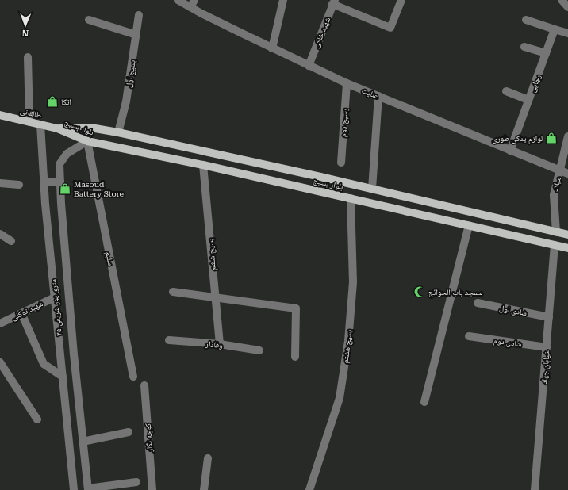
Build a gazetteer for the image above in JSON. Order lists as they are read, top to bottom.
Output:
{
  "streets": {
    "main road": ["طالقانی", "بلوار بسیج"],
    "street": [
      "شهید خاکی",
      "بسیج اول",
      "رجایی",
      "عنایت",
      "بسيج دوم",
      "میلاد",
      "بسیج ششم",
      "سلیم",
      "۳۵ متری پور شریفی",
      "شهید توکلی",
      "شادی اول",
      "شادی دوم",
      "وفادار",
      "بسیج هشتم",
      "خیابان جهاد",
      "کوچه نگار"
    ]
  },
  "crossings": [
    ["شهید خاکی", "عنایت"],
    ["بسیج اول", "بلوار بسیج"],
    ["رجایی", "عنایت"],
    ["عنایت", "بسيج دوم"],
    ["عنایت", "میلاد"],
    ["طالقانی", "بلوار بسیج"],
    ["طالقانی", "۳۵ متری پور شریفی"],
    ["بلوار بسیج", "میلاد"],
    ["بلوار بسیج", "بسیج ششم"],
    ["بلوار بسیج", "سلیم"],
    ["بلوار بسیج", "۳۵ متری پور شریفی"],
    ["بلوار بسیج", "بسیج هشتم"],
    ["بلوار بسیج", "خیابان جهاد"],
    ["بسیج ششم", "وفادار"],
    ["سلیم", "۳۵ متری پور شریفی"],
    ["۳۵ متری پور شریفی", "شهید توکلی"],
    ["شادی اول", "خیابان جهاد"],
    ["شادی دوم", "خیابان جهاد"]
  ],
  "places": {
    "shop": ["اتکا", "لوازم یدکی طوری", "Masoud Battery Store"],
    "mosque": ["مسجد باب الحوائج"]
  },
  "north": "bottom"
}
